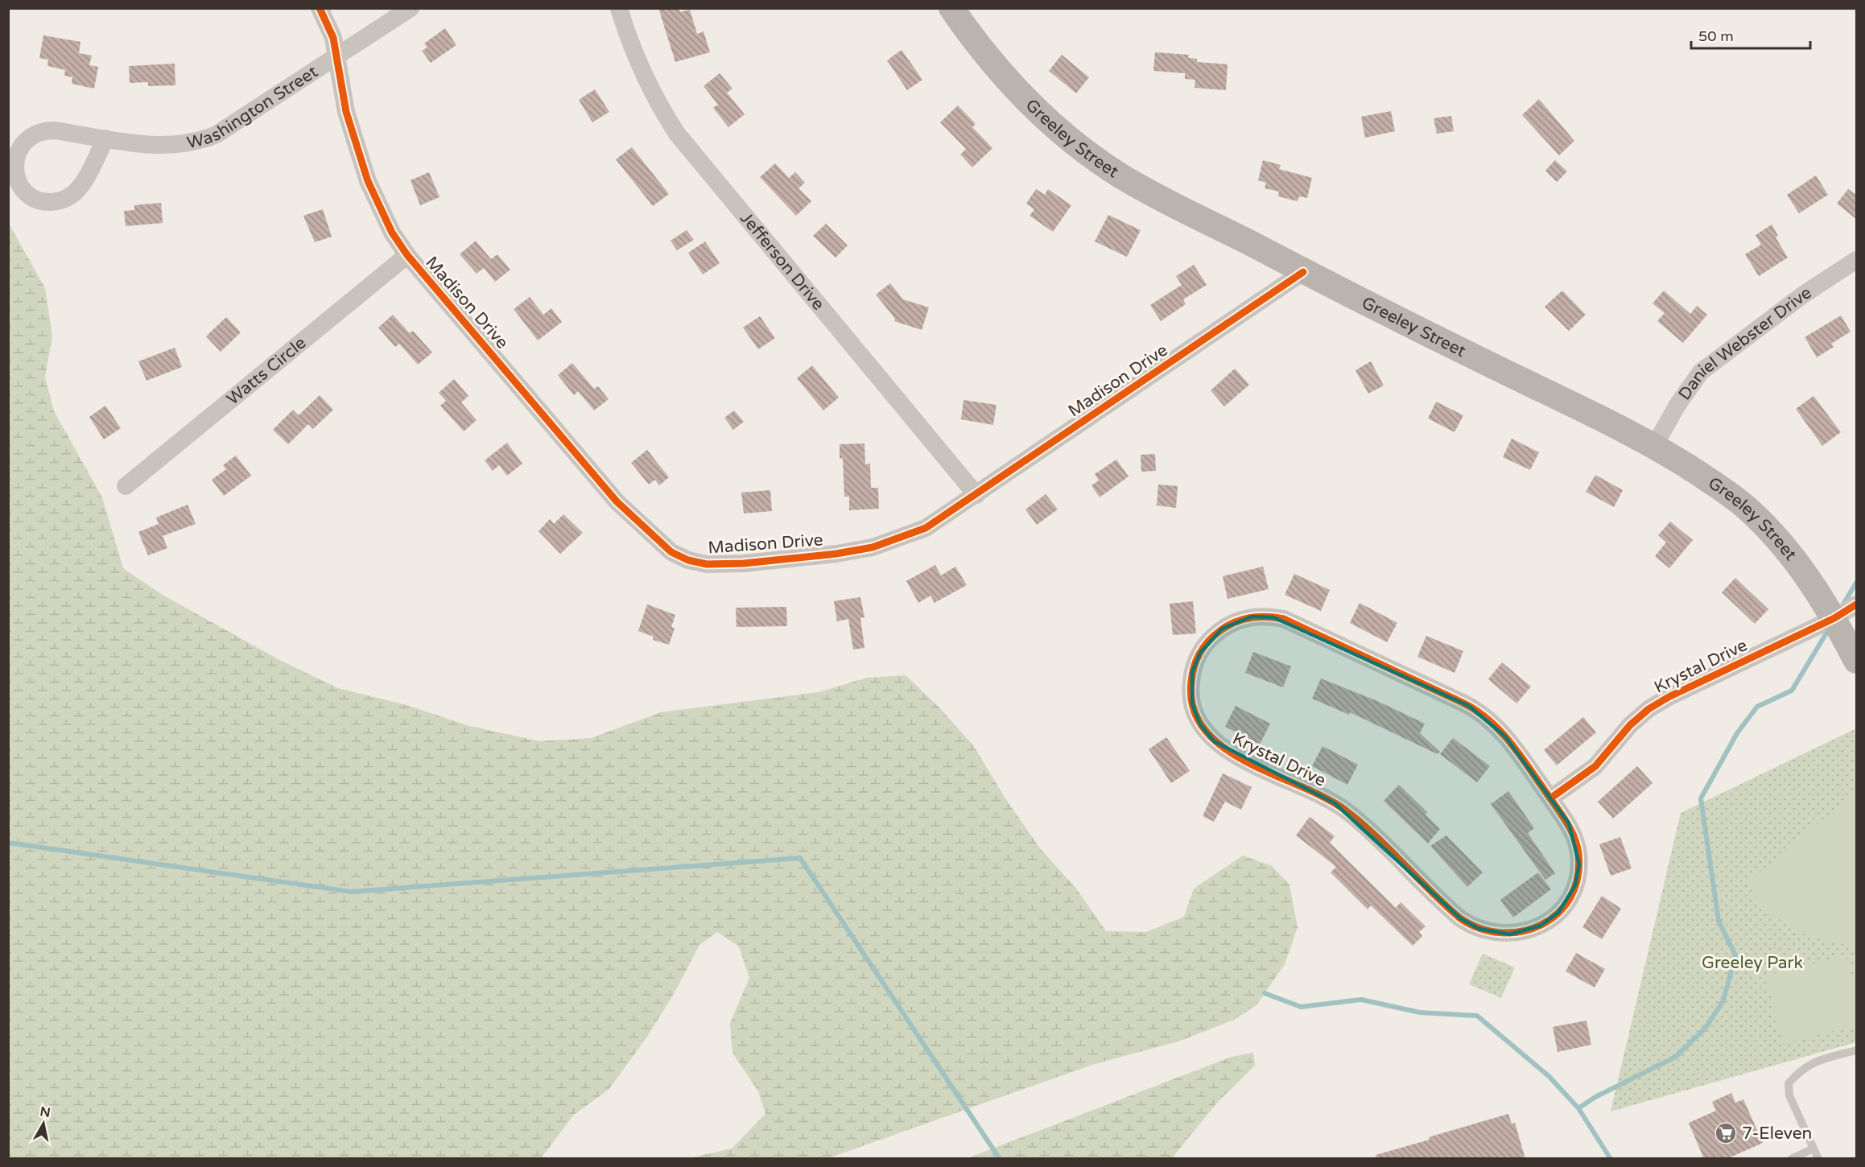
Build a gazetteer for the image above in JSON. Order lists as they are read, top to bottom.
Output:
{
  "streets": {
    "street": [
      "Washington Street",
      "Greeley Street",
      "Jefferson Drive",
      "Madison Drive",
      "Daniel Webster Drive",
      "Watts Circle",
      "Krystal Drive"
    ]
  },
  "crossings": [
    ["Washington Street", "Madison Drive"],
    ["Greeley Street", "Madison Drive"],
    ["Greeley Street", "Daniel Webster Drive"],
    ["Greeley Street", "Krystal Drive"],
    ["Jefferson Drive", "Madison Drive"],
    ["Madison Drive", "Watts Circle"]
  ],
  "parks": ["Greeley Park"],
  "places": {
    "supermarket": ["7-Eleven"]
  },
  "scale_bar": "50 m",
  "north": "top"
}
